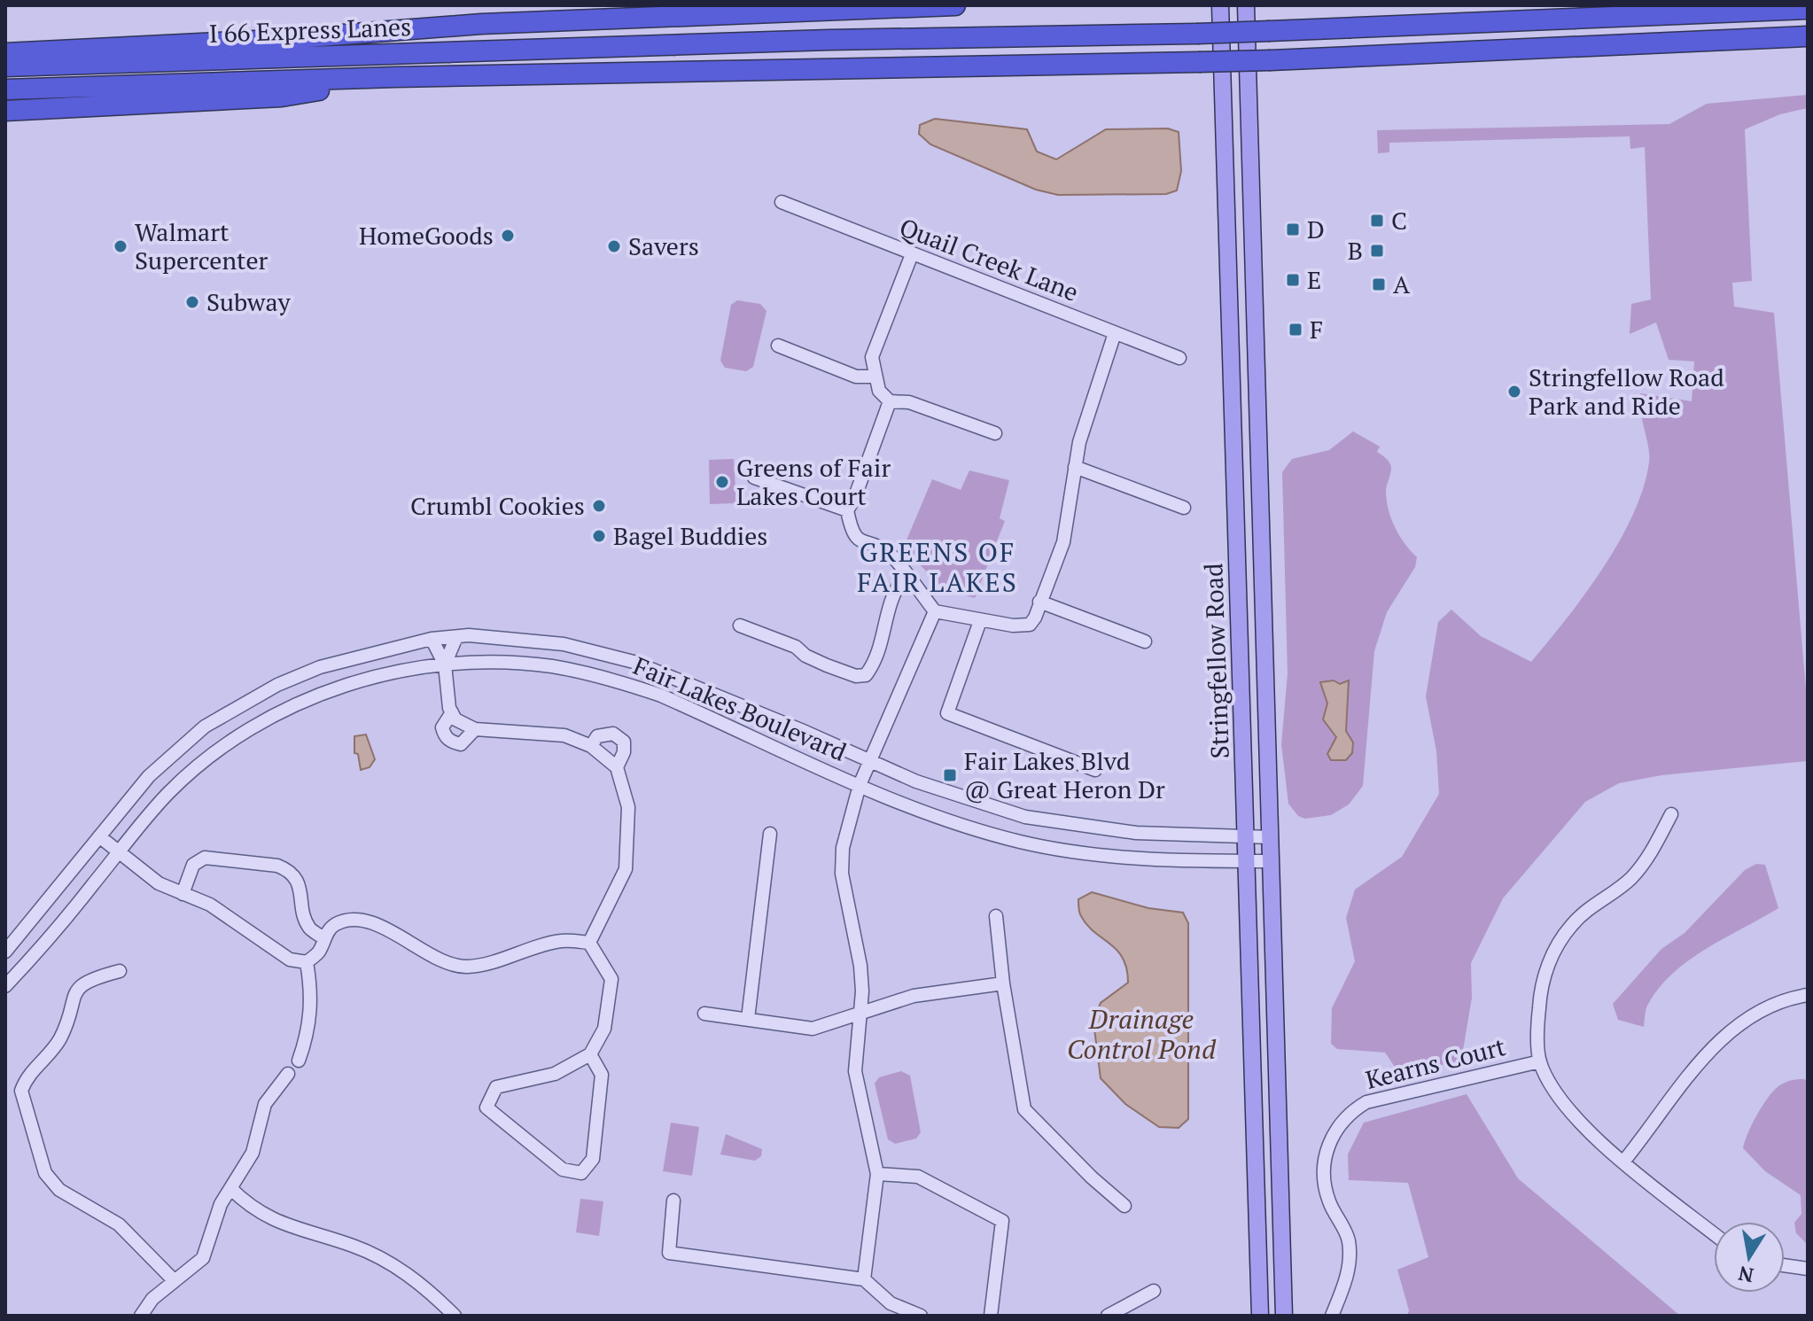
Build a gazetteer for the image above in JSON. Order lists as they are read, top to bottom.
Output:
{
  "streets": {
    "highway": ["I 66 Express Lanes"],
    "main road": ["Stringfellow Road"],
    "street": ["Quail Creek Lane", "Fair Lakes Boulevard", "Kearns Court"]
  },
  "crossings": [
    ["Stringfellow Road", "Fair Lakes Boulevard"]
  ],
  "districts": ["GREENS OF FAIR LAKES"],
  "water": ["Drainage Control Pond"],
  "places": {
    "transit": [
      "C",
      "D",
      "B",
      "E",
      "A",
      "F",
      "Fair Lakes Blvd @ Great Heron Dr"
    ],
    "other": [
      "HomeGoods",
      "Walmart Supercenter",
      "Savers",
      "Subway",
      "Stringfellow Road Park and Ride",
      "Greens of Fair Lakes Court",
      "Crumbl Cookies",
      "Bagel Buddies"
    ]
  },
  "north": "bottom"
}
